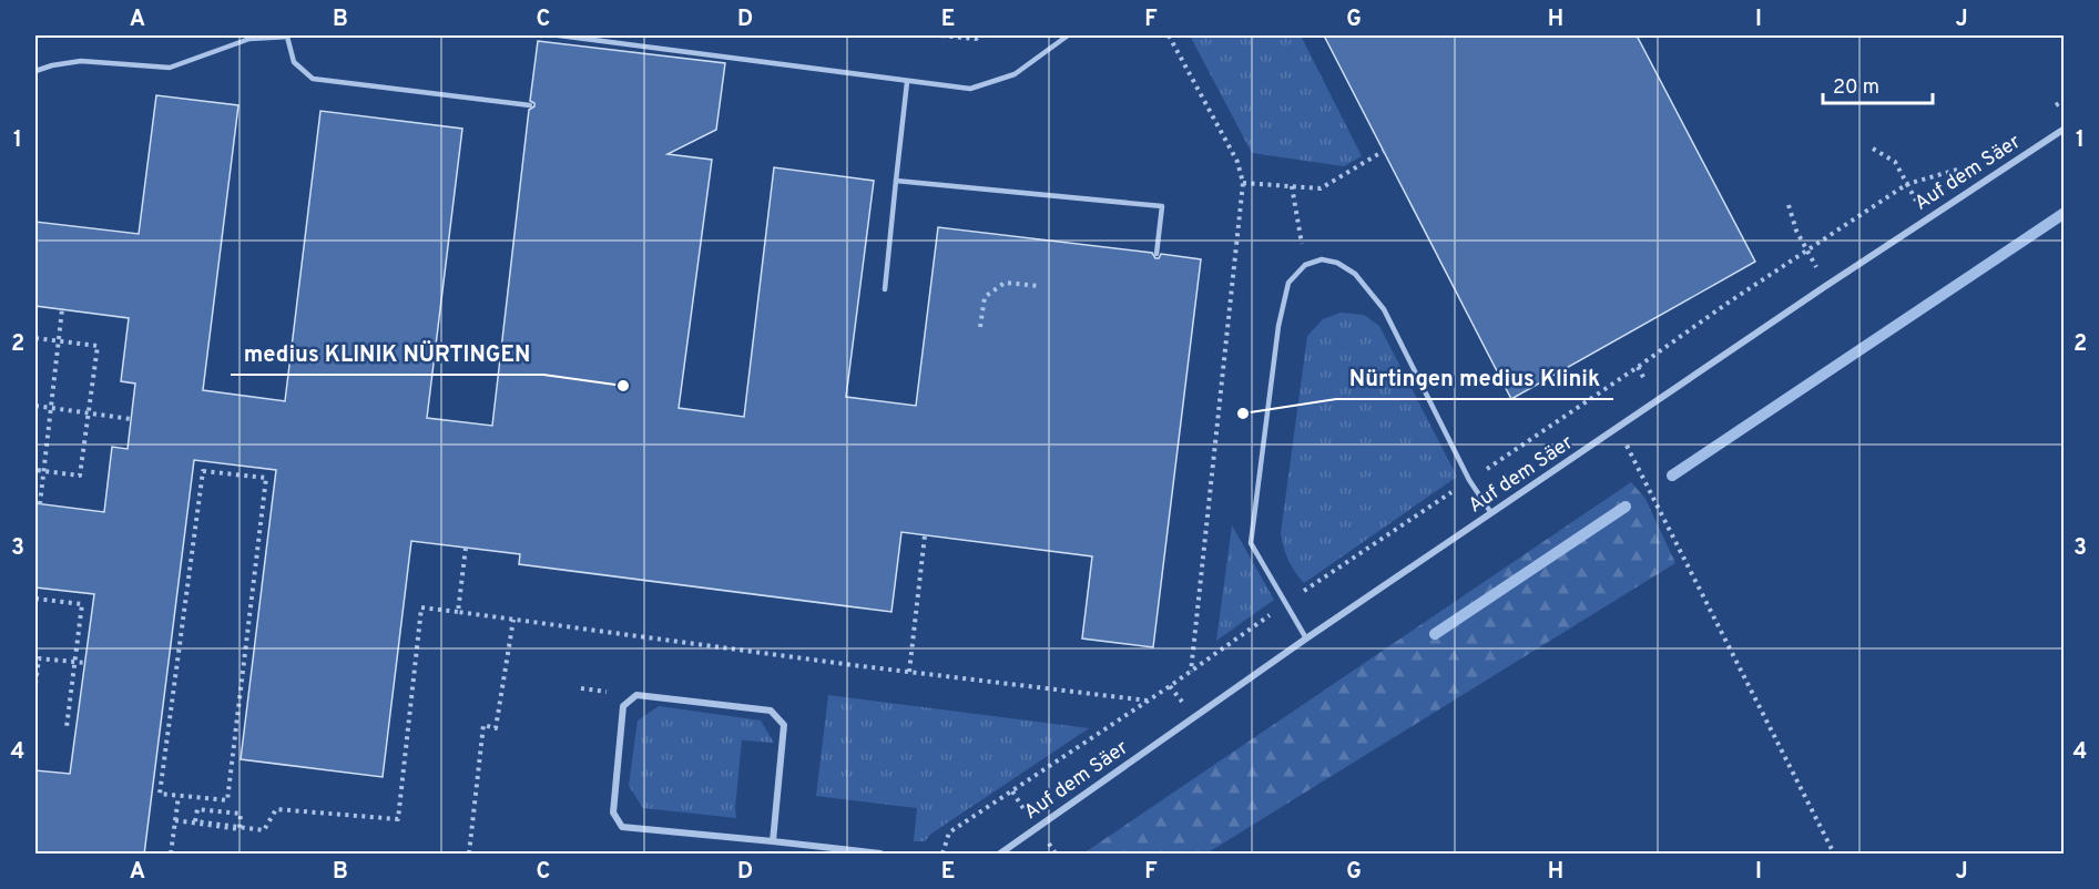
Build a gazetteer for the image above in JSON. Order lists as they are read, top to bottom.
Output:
{
  "streets": {
    "street": ["Auf dem Säer"]
  },
  "places": ["medius KLINIK NÜRTINGEN", "Nürtingen medius Klinik"],
  "scale_bar": "20 m",
  "grid": {
    "columns": [
      "A",
      "B",
      "C",
      "D",
      "E",
      "F",
      "G",
      "H",
      "I",
      "J"
    ],
    "rows": [
      "1",
      "2",
      "3",
      "4"
    ]
  }
}
